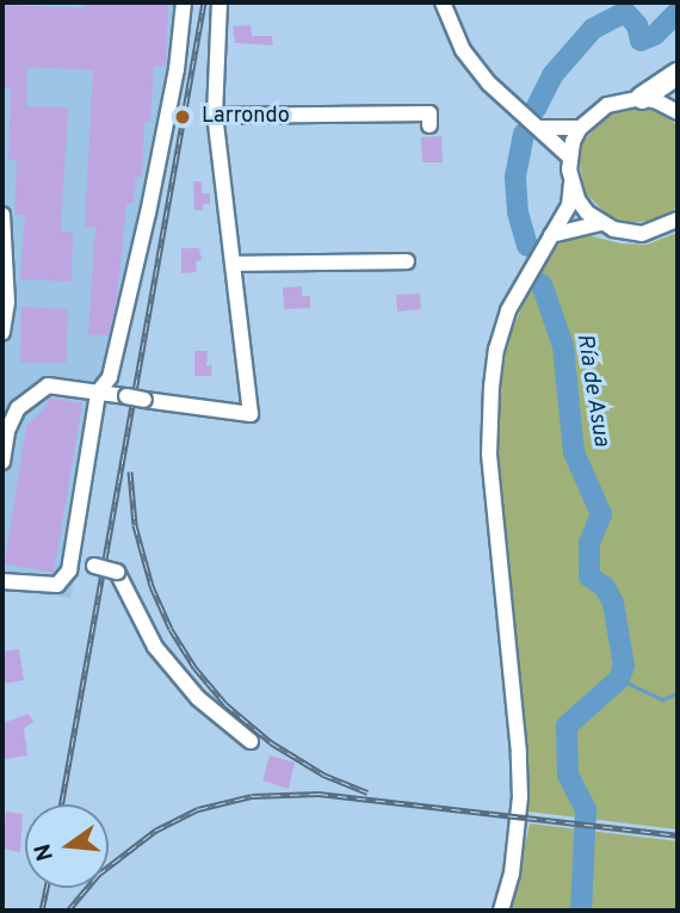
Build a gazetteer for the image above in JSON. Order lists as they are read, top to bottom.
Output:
{
  "water": ["Ría de Asua"],
  "places": ["Larrondo"],
  "north": "left"
}
